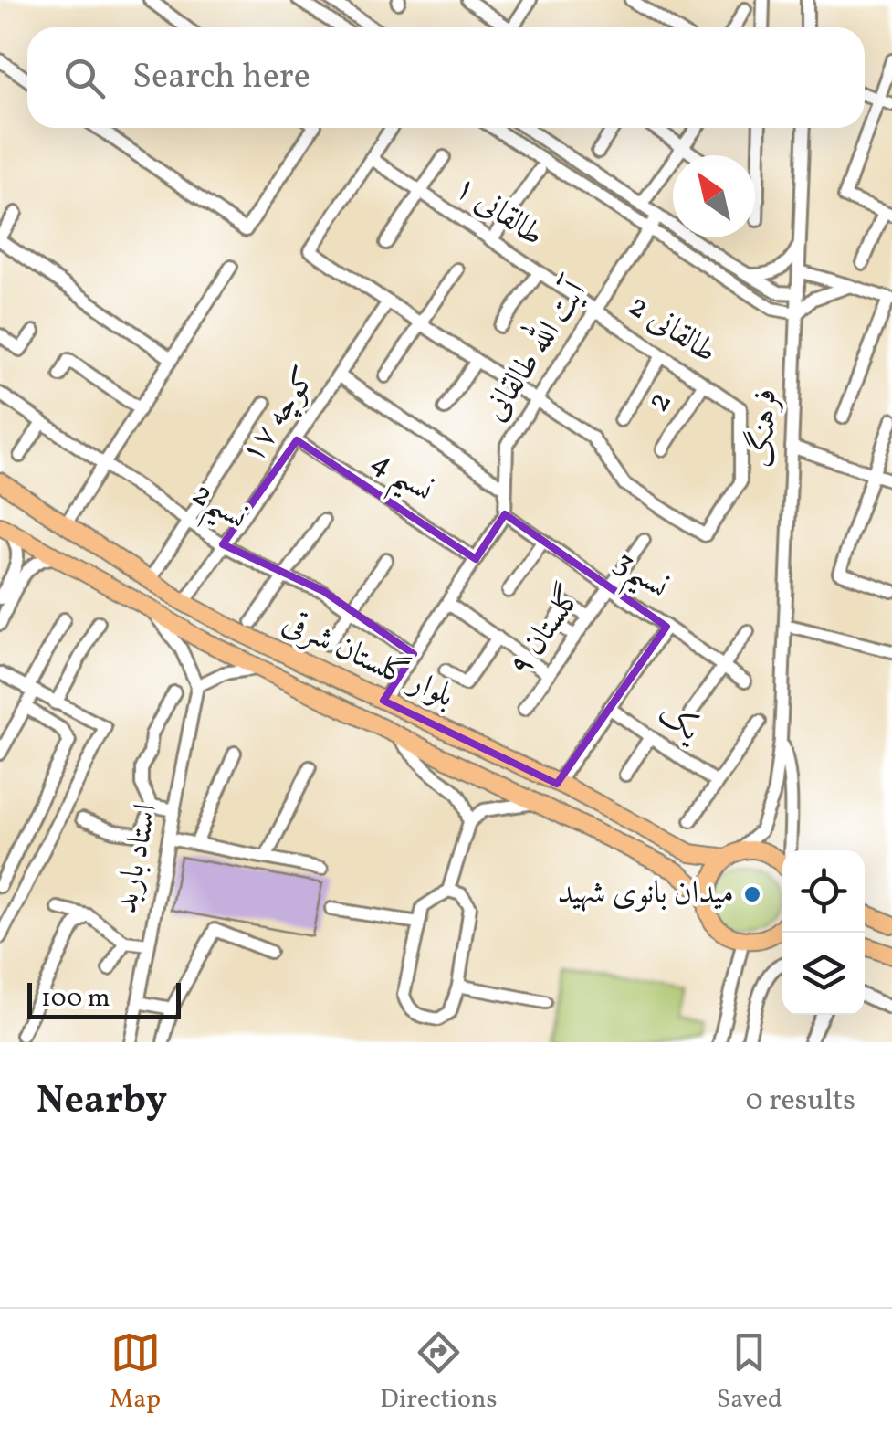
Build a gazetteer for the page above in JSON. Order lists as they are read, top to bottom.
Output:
{
  "streets": {
    "main road": ["بلوار گلستان شرقی"],
    "street": [
      "طالقانی ۱",
      "طالقانی 2",
      "آیت الله طالقانی",
      "2",
      "کوچه ۱۷",
      "فرهنگ",
      "نسیم 4",
      "نسیم2",
      "نسیم3",
      "گلستان ۹",
      "یک",
      "استاد باربد"
    ]
  },
  "crossings": [
    ["طالقانی ۱", "طالقانی 2"],
    ["طالقانی ۱", "آیت الله طالقانی"],
    ["طالقانی 2", "آیت الله طالقانی"],
    ["طالقانی 2", "2"],
    ["آیت الله طالقانی", "نسیم3"],
    ["کوچه ۱۷", "نسیم 4"],
    ["کوچه ۱۷", "نسیم2"],
    ["کوچه ۱۷", "بلوار گلستان شرقی"],
    ["فرهنگ", "بلوار گلستان شرقی"],
    ["نسیم3", "گلستان ۹"]
  ],
  "places": ["میدان بانوی شهید"],
  "scale_bar": "100 m",
  "north": "top left",
  "page": {
    "search": "Search here",
    "scale": "100 m",
    "heading": ["Nearby", "0 results"],
    "nav": ["Map", "Directions", "Saved"]
  }
}
